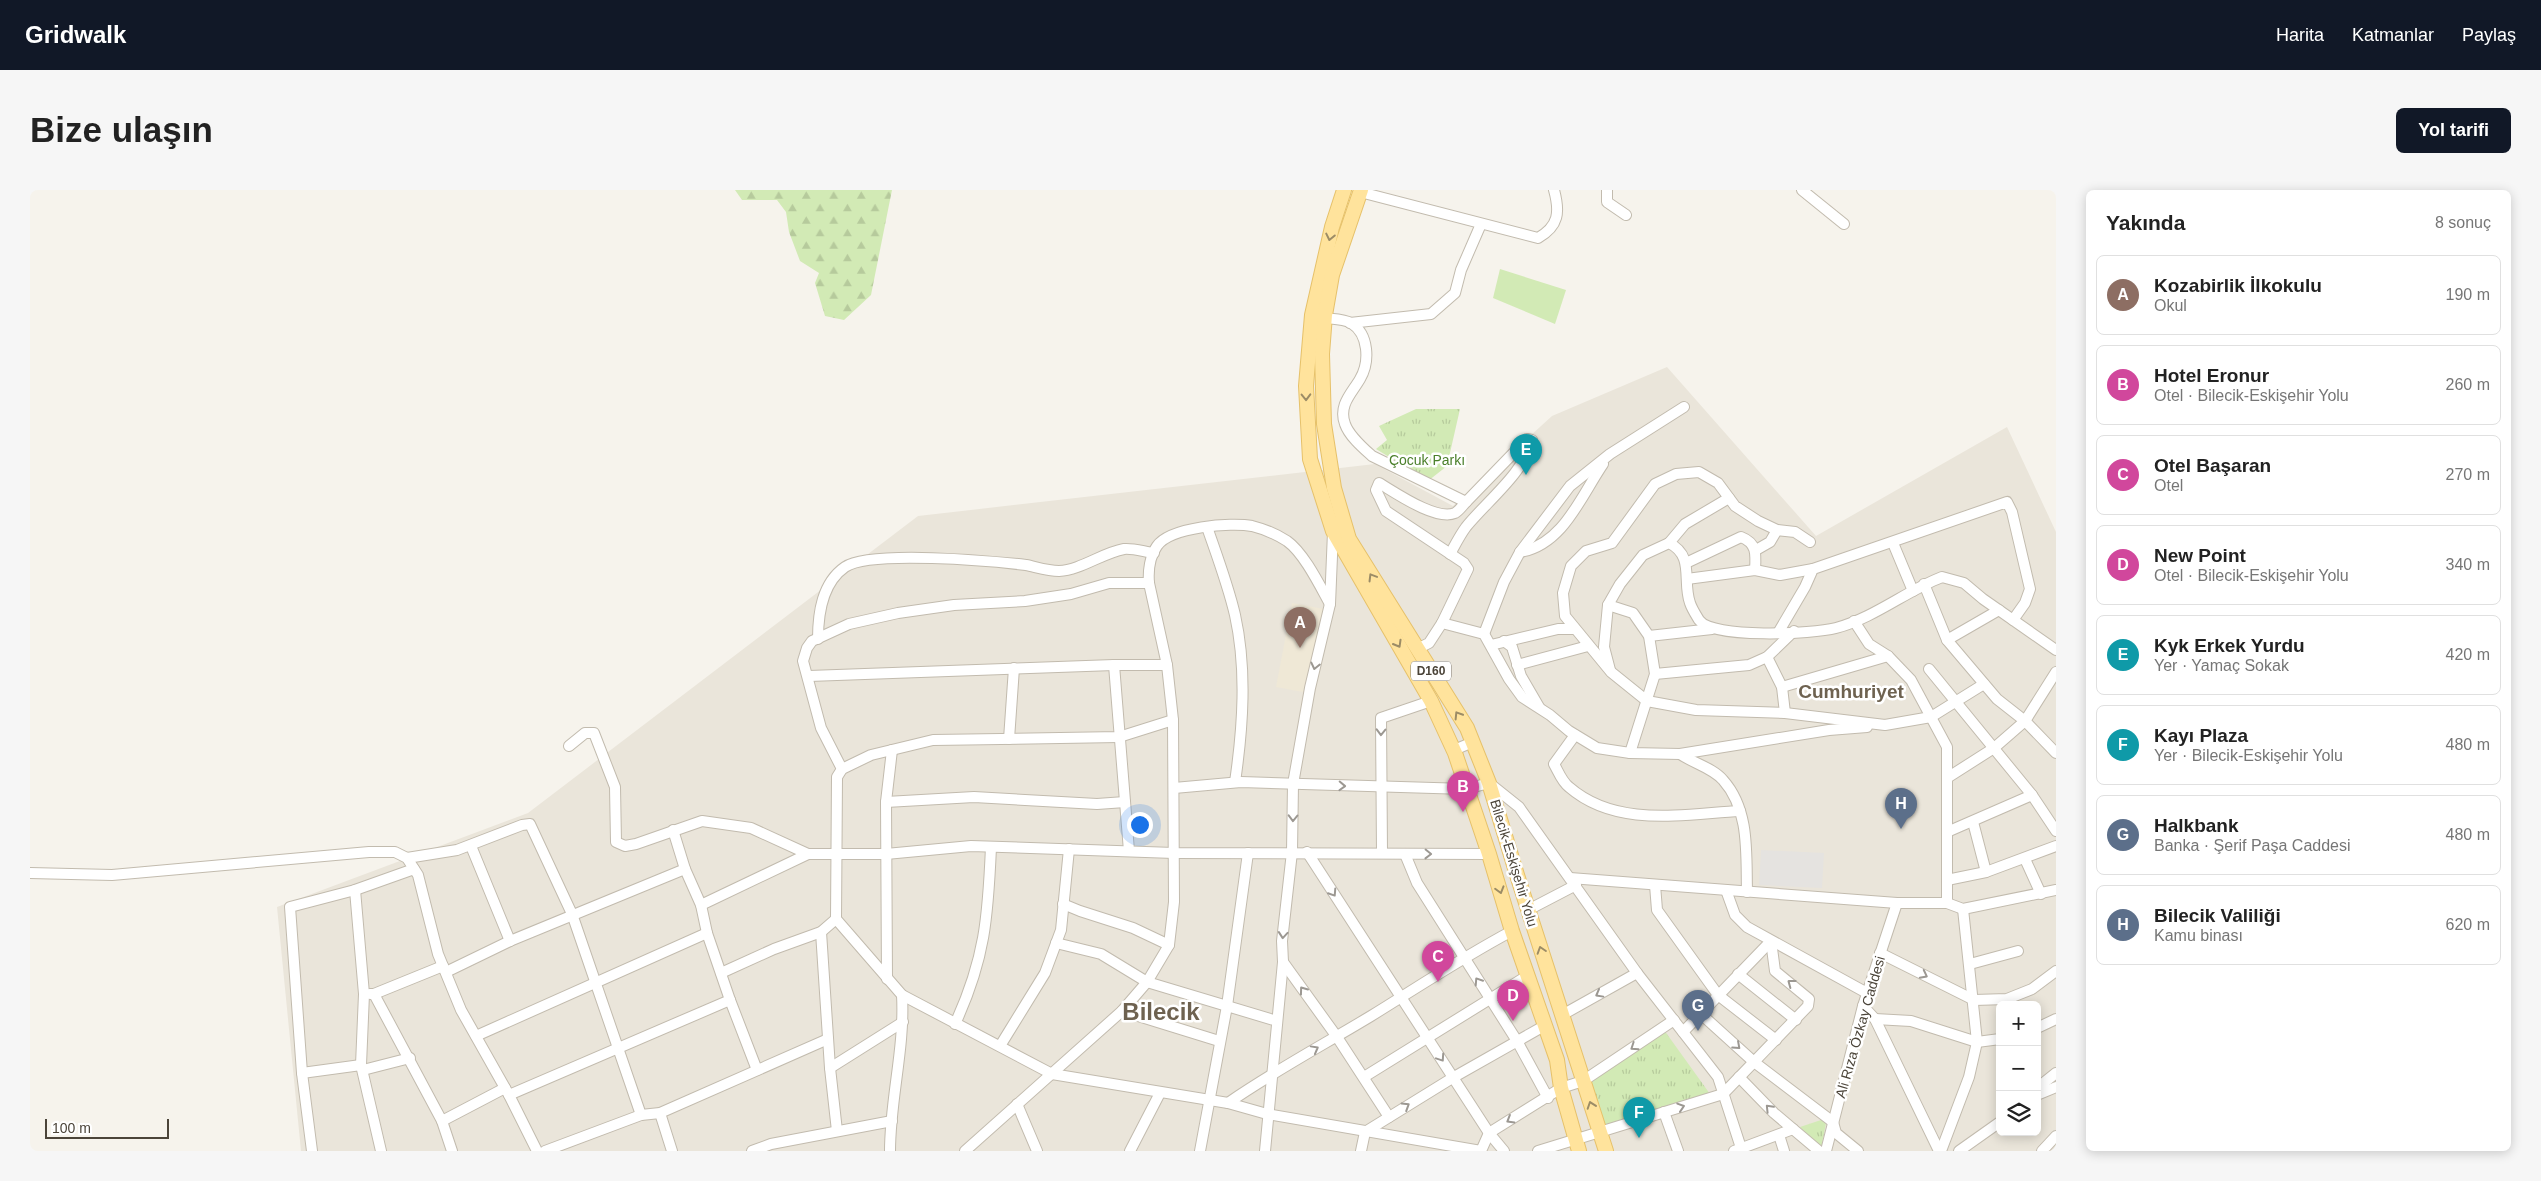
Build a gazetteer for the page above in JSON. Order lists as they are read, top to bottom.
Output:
{
  "streets": {
    "main road": ["D160", "Bilecik-Eskişehir Yolu"],
    "street": ["Ali Rıza Özkay Caddesi"]
  },
  "districts": ["Cumhuriyet", "Bilecik"],
  "parks": ["Çocuk Parkı"],
  "scale_bar": "100 m",
  "page": {
    "header": "Gridwalk",
    "nav": ["Harita", "Katmanlar", "Paylaş"],
    "buttons": "Yol tarifi",
    "title": "Bize ulaşın",
    "heading": ["Yakında", "8 sonuç"],
    "list": [
      {
        "mark": "A",
        "name": "Kozabirlik İlkokulu",
        "note": "Okul",
        "value": "190 m"
      },
      {
        "mark": "B",
        "name": "Hotel Eronur",
        "note": "Otel · Bilecik-Eskişehir Yolu",
        "value": "260 m"
      },
      {
        "mark": "C",
        "name": "Otel Başaran",
        "note": "Otel",
        "value": "270 m"
      },
      {
        "mark": "D",
        "name": "New Point",
        "note": "Otel · Bilecik-Eskişehir Yolu",
        "value": "340 m"
      },
      {
        "mark": "E",
        "name": "Kyk Erkek Yurdu",
        "note": "Yer · Yamaç Sokak",
        "value": "420 m"
      },
      {
        "mark": "F",
        "name": "Kayı Plaza",
        "note": "Yer · Bilecik-Eskişehir Yolu",
        "value": "480 m"
      },
      {
        "mark": "G",
        "name": "Halkbank",
        "note": "Banka · Şerif Paşa Caddesi",
        "value": "480 m"
      },
      {
        "mark": "H",
        "name": "Bilecik Valiliği",
        "note": "Kamu binası",
        "value": "620 m"
      }
    ],
    "pins": [
      "E",
      "A",
      "B",
      "H",
      "C",
      "D",
      "G",
      "F"
    ],
    "map_buttons": ["+", "−"],
    "scale": "100 m"
  }
}
